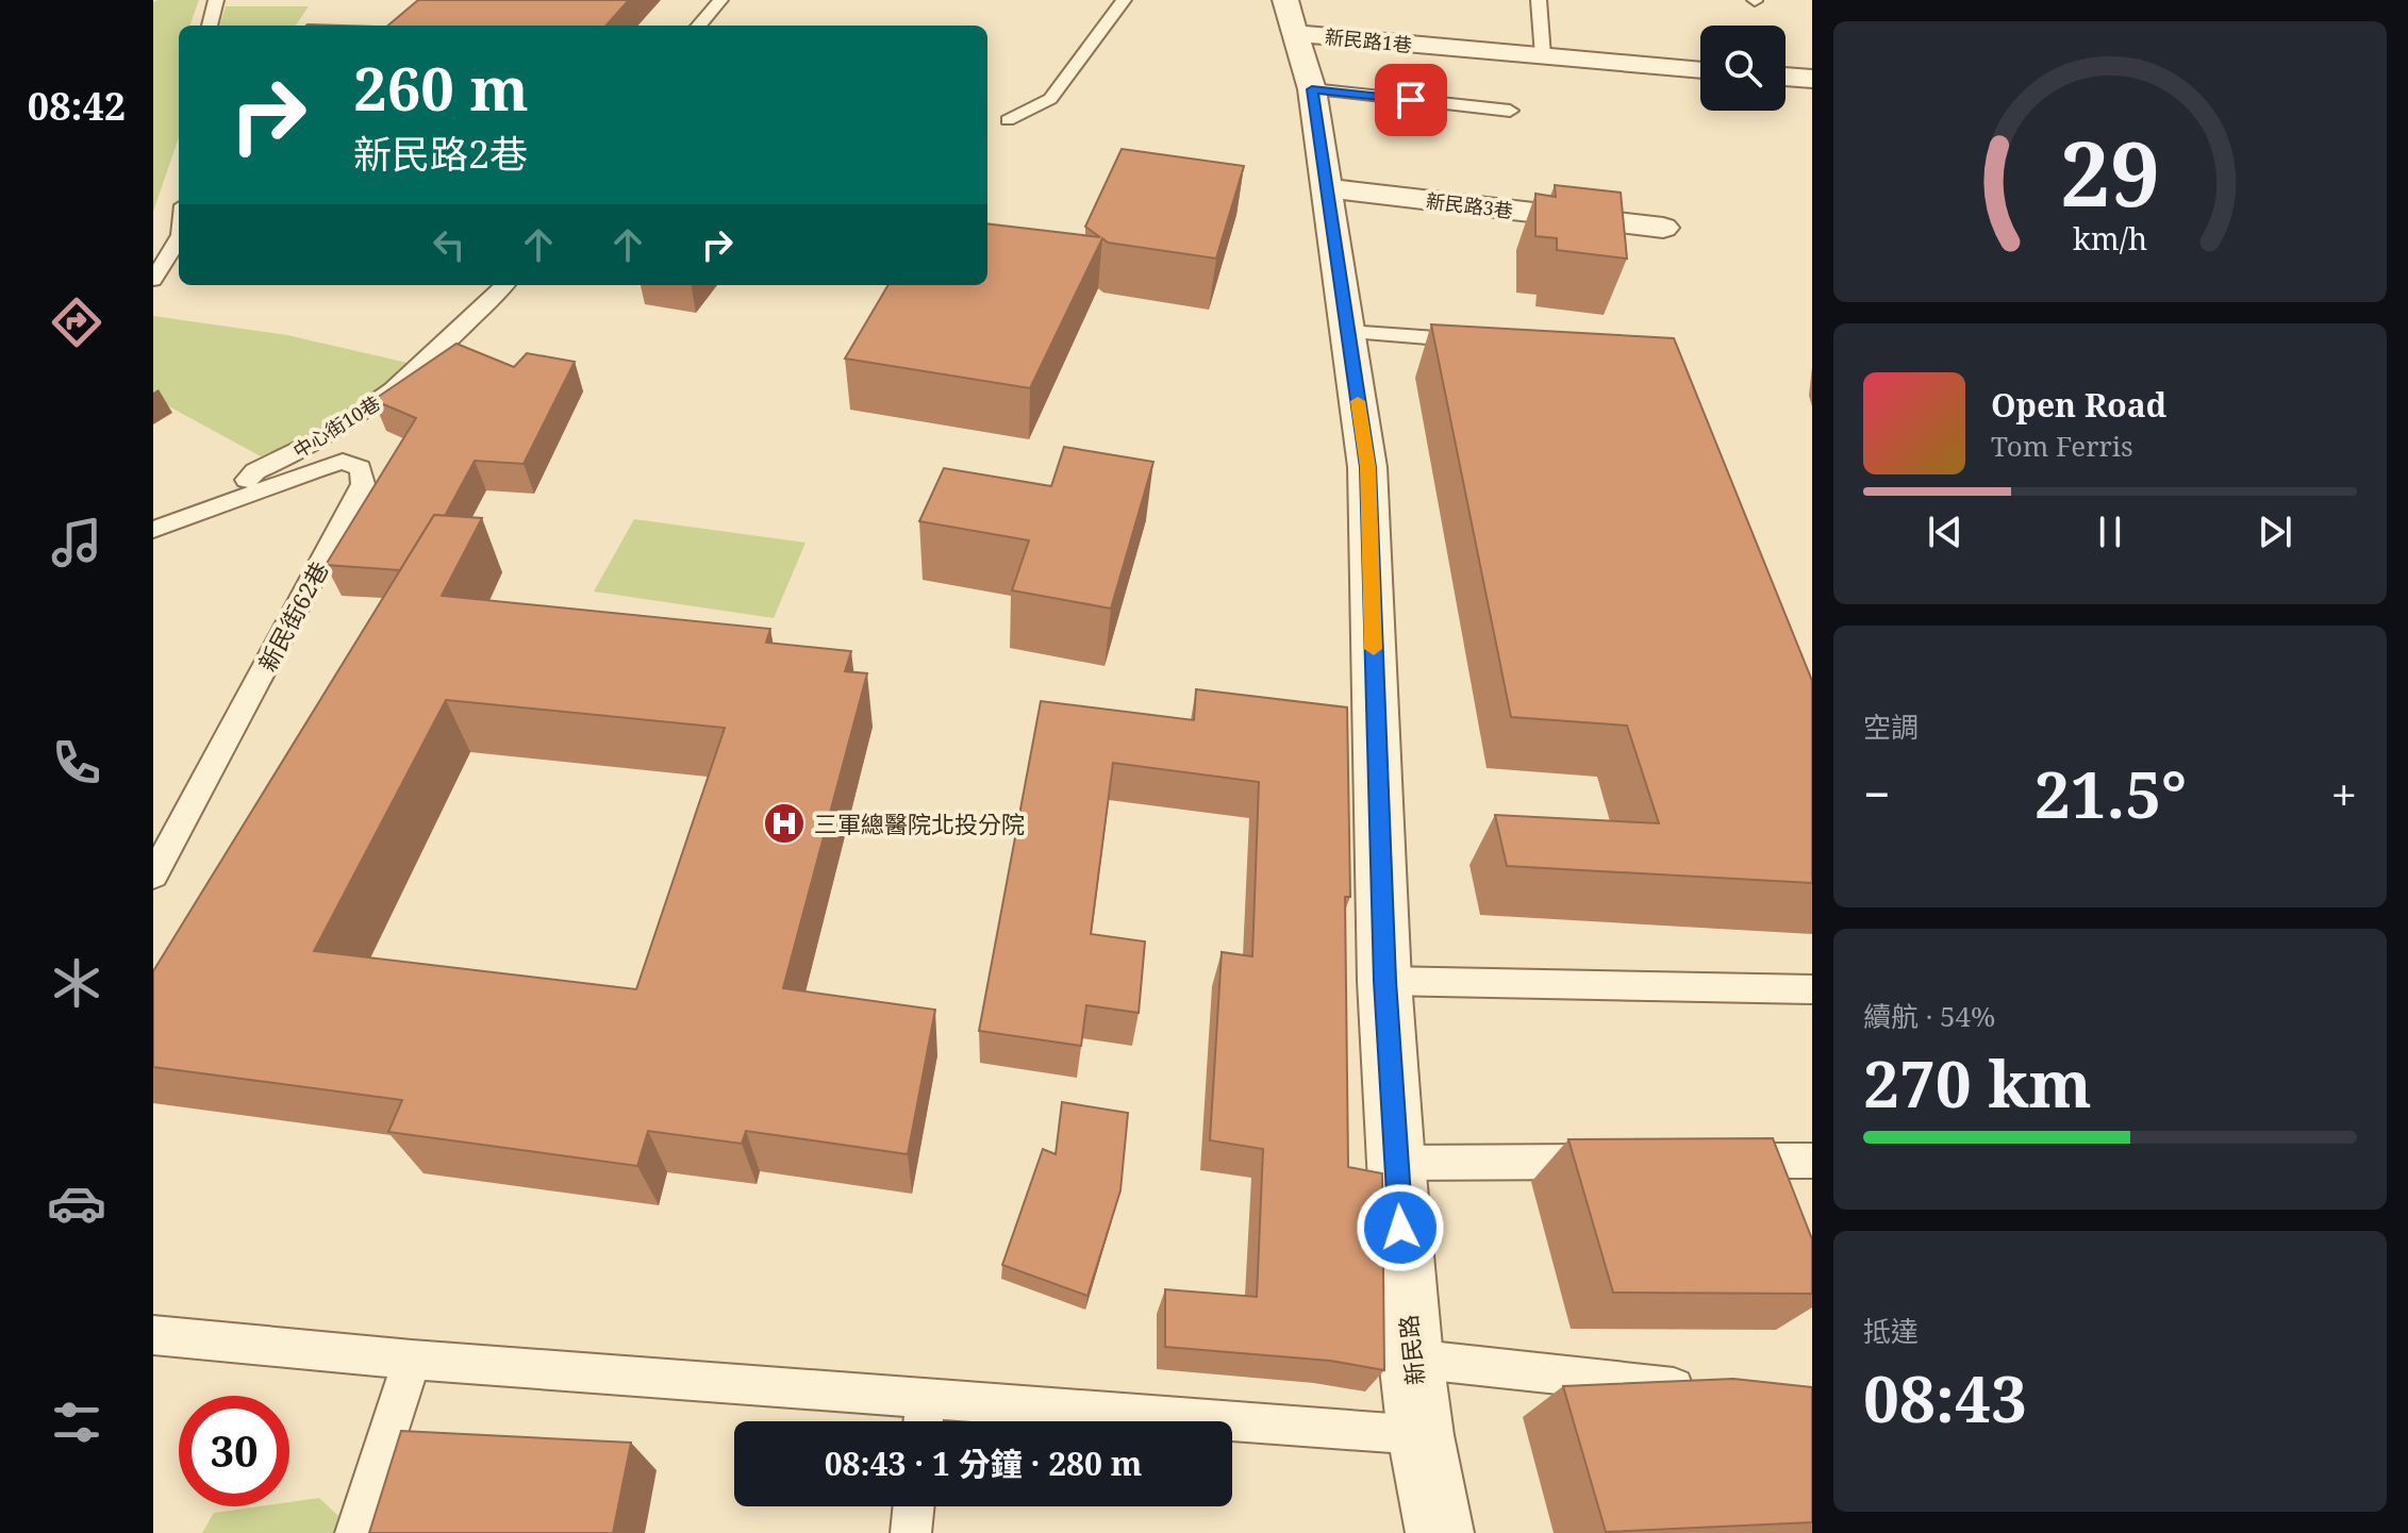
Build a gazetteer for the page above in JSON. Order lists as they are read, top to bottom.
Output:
{
  "streets": {
    "street": ["新民路1巷", "新民路3巷", "新民路"],
    "lane": ["中心街10巷", "新民街62巷"]
  },
  "crossings": [
    ["新民路1巷", "新民路"],
    ["新民路3巷", "新民路"],
    ["中心街10巷", "新民街62巷"]
  ],
  "places": {
    "hospital": ["三軍總醫院北投分院"]
  },
  "page": {
    "tabs": "08:42",
    "turn": ["260 m", "新民路2巷"],
    "song": ["Open Road", "Tom Ferris"],
    "tile": [
      "空調",
      ["續航 · 54%", "270 km"],
      ["抵達", "08:43"]
    ],
    "heat": ["−", "21.5°", "+"],
    "limit": "30",
    "trip": "08:43 · 1 分鐘 · 280 m",
    "gauge": ["29", "km/h"]
  }
}
